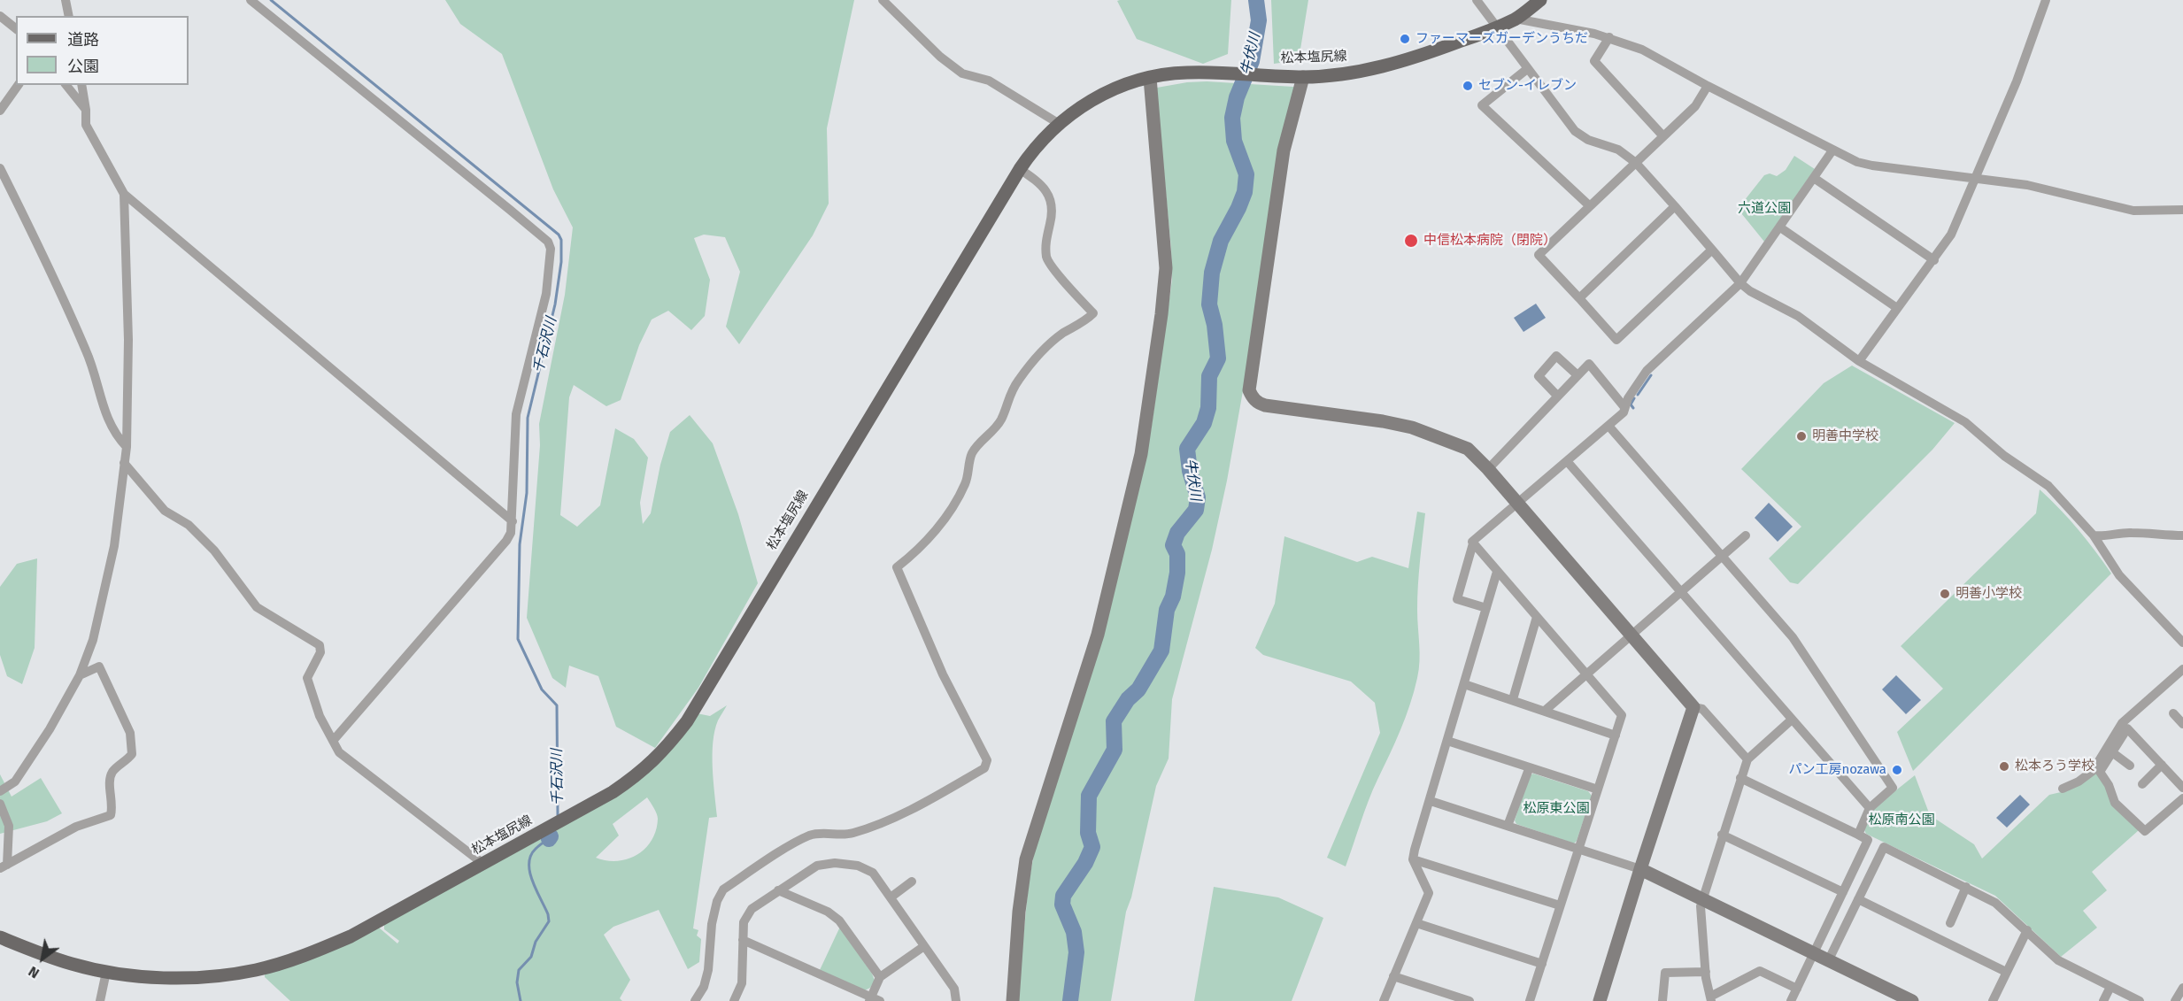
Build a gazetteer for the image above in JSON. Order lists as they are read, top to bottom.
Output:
{
  "streets": {
    "main road": ["松本塩尻線"]
  },
  "water": ["牛伏川", "千石沢川"],
  "parks": ["六道公園", "松原東公園", "松原南公園"],
  "places": [
    "ファーマーズガーデンうちだ",
    "セブン-イレブン",
    "中信松本病院（閉院）",
    "明善中学校",
    "明善小学校",
    "松本ろう学校",
    "パン工房nozawa"
  ],
  "legend": ["道路", "公園"],
  "north": "bottom left"
}
